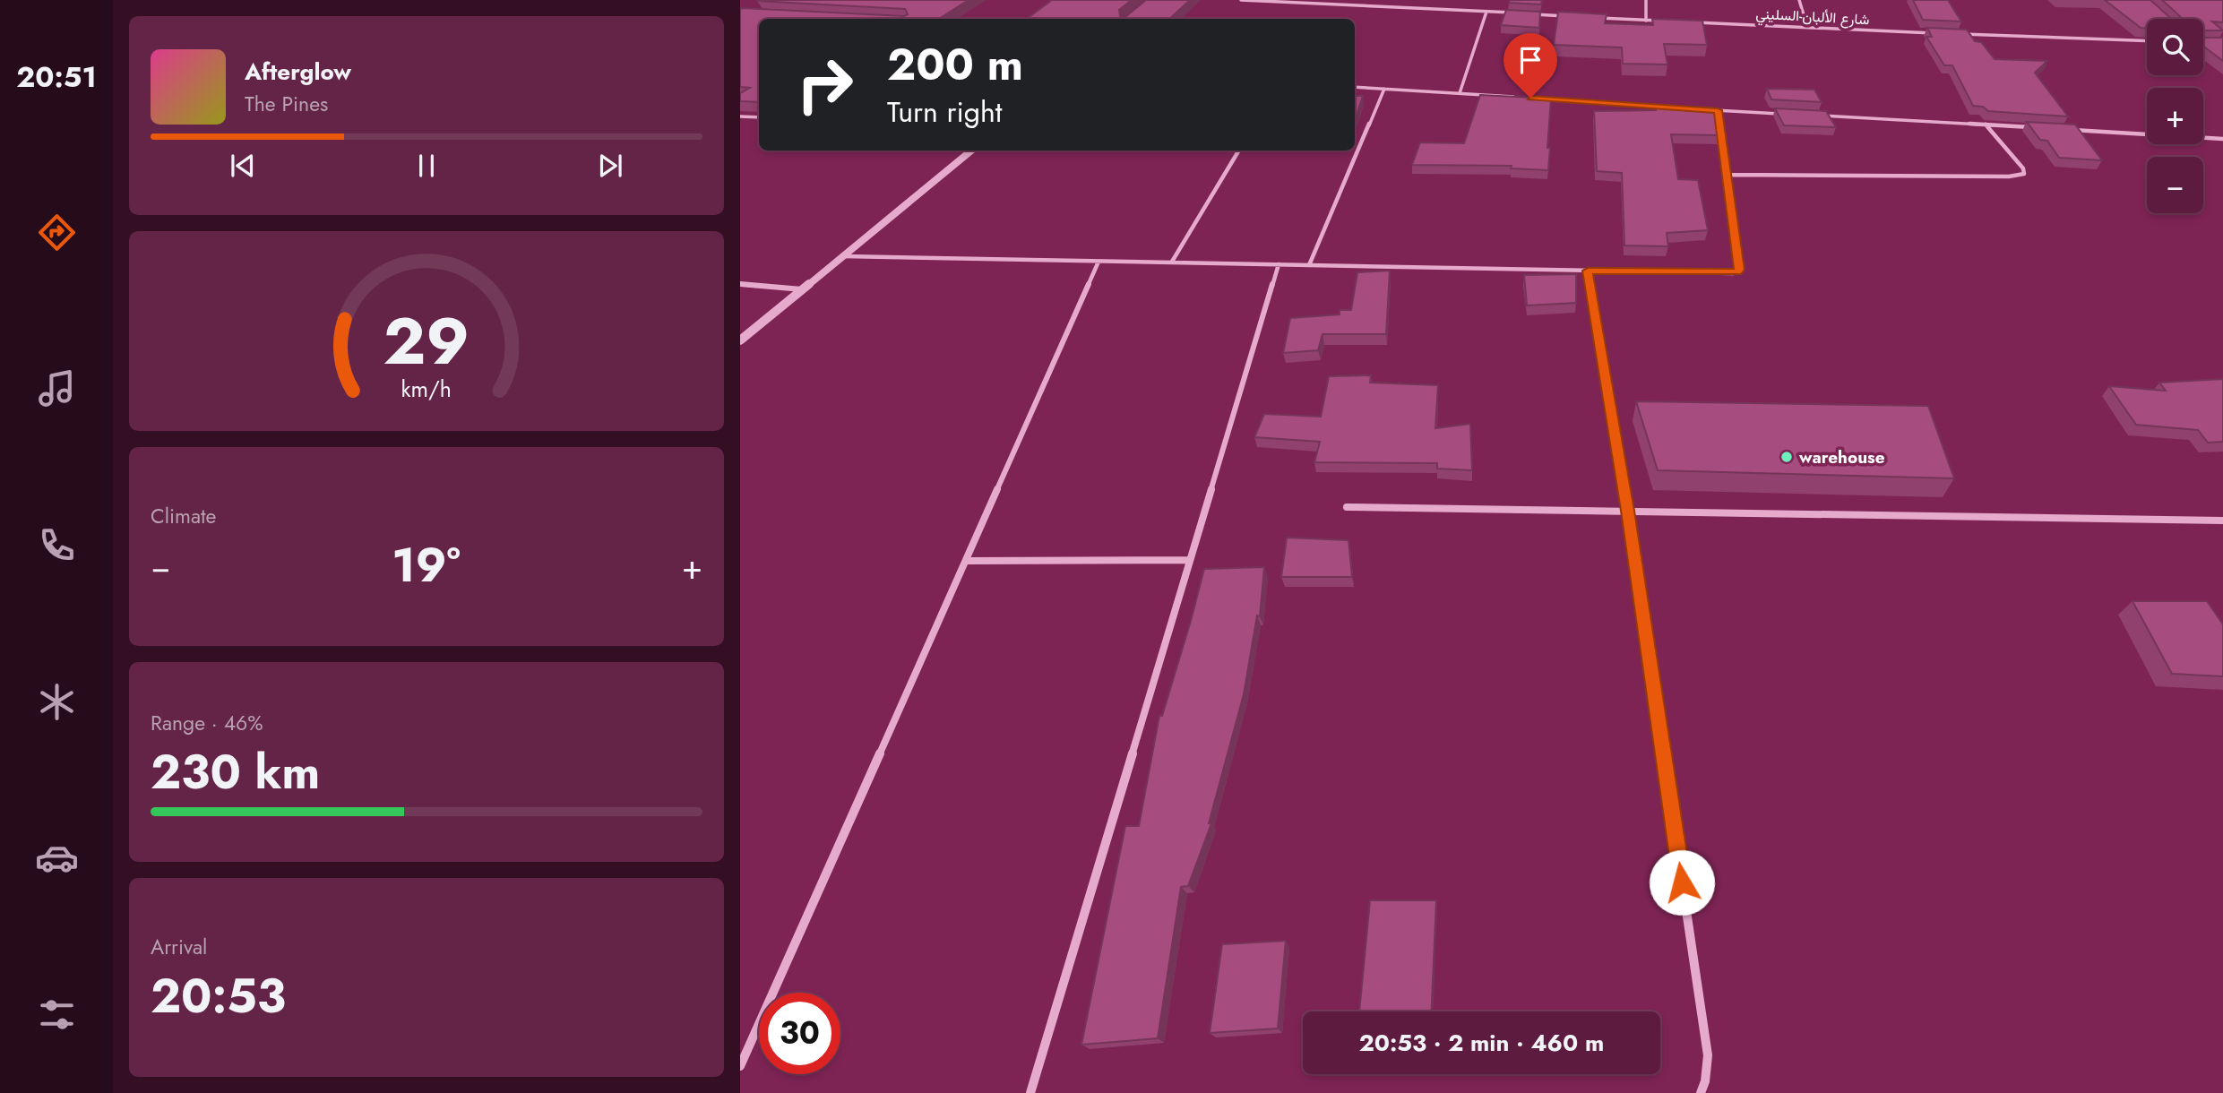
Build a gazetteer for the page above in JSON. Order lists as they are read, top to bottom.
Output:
{
  "streets": {
    "street": ["شارع الألبان-السليني"]
  },
  "places": ["warehouse"],
  "page": {
    "tabs": "20:51",
    "map_buttons": ["+", "−"],
    "turn": ["200 m", "Turn right"],
    "song": ["Afterglow", "The Pines"],
    "tile": [
      "Climate",
      ["Range · 46%", "230 km"],
      ["Arrival", "20:53"]
    ],
    "heat": ["−", "19°", "+"],
    "limit": "30",
    "trip": "20:53 · 2 min · 460 m",
    "gauge": ["29", "km/h"]
  }
}
